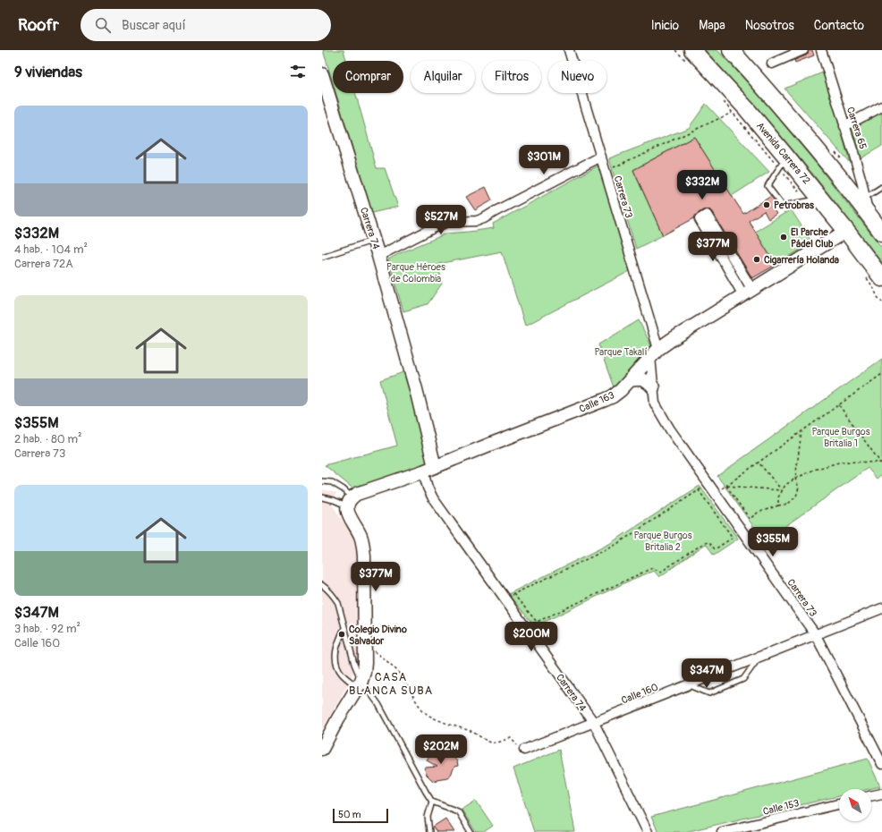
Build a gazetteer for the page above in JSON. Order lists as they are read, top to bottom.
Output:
{
  "streets": {
    "highway": ["Avenida Carrera 72"],
    "street": [
      "Carrera 65",
      "Carrera 73",
      "Carrera 74",
      "Calle 163",
      "Calle 160",
      "Calle 153"
    ]
  },
  "crossings": [
    ["Avenida Carrera 72", "Calle 163"],
    ["Carrera 73", "Calle 163"],
    ["Carrera 73", "Calle 160"],
    ["Carrera 74", "Calle 163"],
    ["Carrera 74", "Calle 160"]
  ],
  "districts": ["CASA BLANCA SUBA"],
  "parks": [
    "Parque Héroes de Colombia",
    "Parque Takalí",
    "Parque Burgos Britalia 1",
    "Parque Burgos Britalia 2"
  ],
  "places": [
    "Petrobras",
    "El Parche Pádel Club",
    "Cigarrería Holanda",
    "Colegio Divino Salvador"
  ],
  "scale_bar": "50 m",
  "north": "top left",
  "page": {
    "header": "Roofr",
    "search": "Buscar aquí",
    "nav": [
      "Inicio",
      "Mapa",
      "Nosotros",
      "Contacto"
    ],
    "heading": "9 viviendas",
    "chip": [
      "Comprar",
      "Alquilar",
      "Filtros",
      "Nuevo"
    ],
    "list": [
      {
        "name": "$332M",
        "note": "4 hab. · 104 m² · Carrera 72A"
      },
      {
        "name": "$355M",
        "note": "2 hab. · 80 m² · Carrera 73"
      },
      {
        "name": "$347M",
        "note": "3 hab. · 92 m² · Calle 160"
      }
    ],
    "price": [
      "$301M",
      "$332M",
      "$527M",
      "$377M",
      "$355M",
      "$377M",
      "$200M",
      "$347M",
      "$202M"
    ],
    "scale": "50 m"
  }
}
